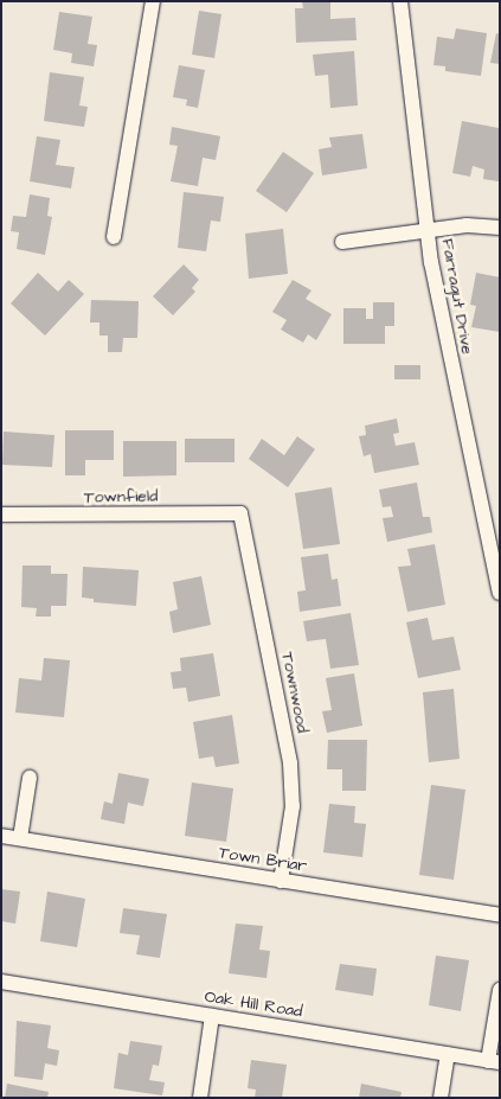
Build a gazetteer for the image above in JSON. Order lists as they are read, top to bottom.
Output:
{
  "streets": {
    "street": [
      "Farragut Drive",
      "Townfield",
      "Townwood",
      "Town Briar",
      "Oak Hill Road"
    ]
  },
  "crossings": [
    ["Townfield", "Townwood"],
    ["Townwood", "Town Briar"]
  ]
}
